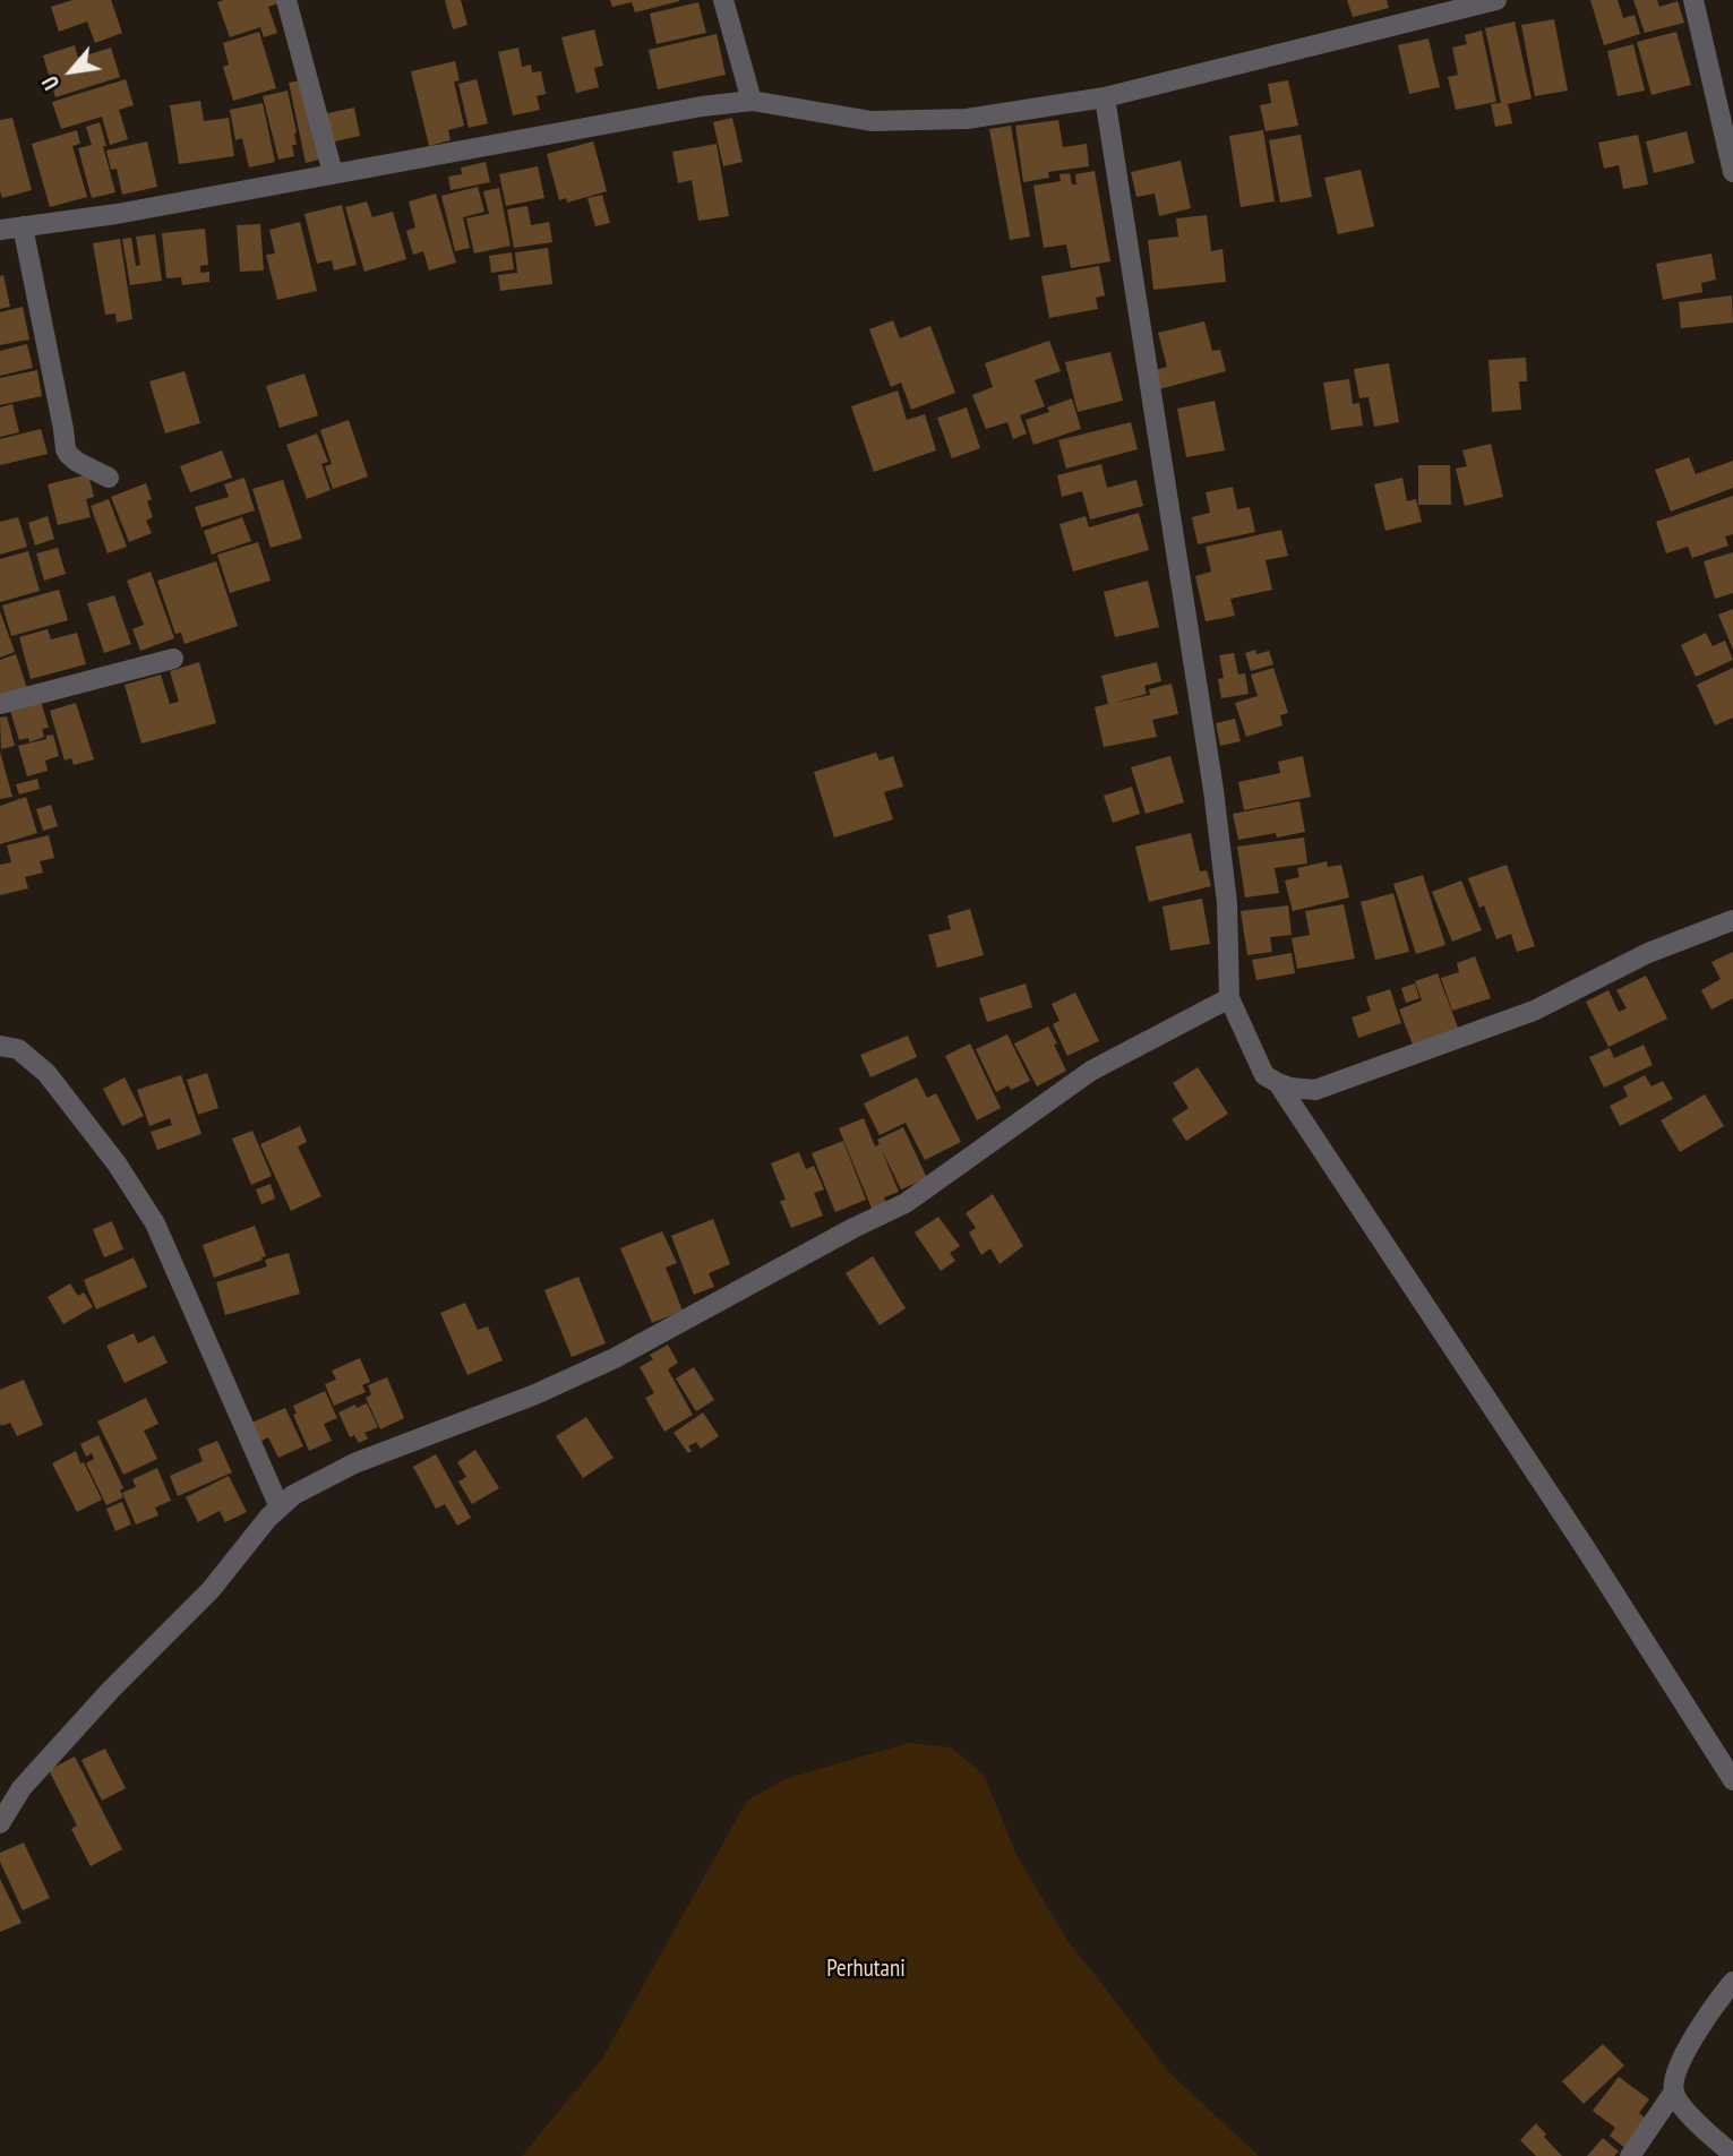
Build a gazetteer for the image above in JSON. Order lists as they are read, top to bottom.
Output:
{
  "parks": ["Perhutani"],
  "north": "bottom left"
}
